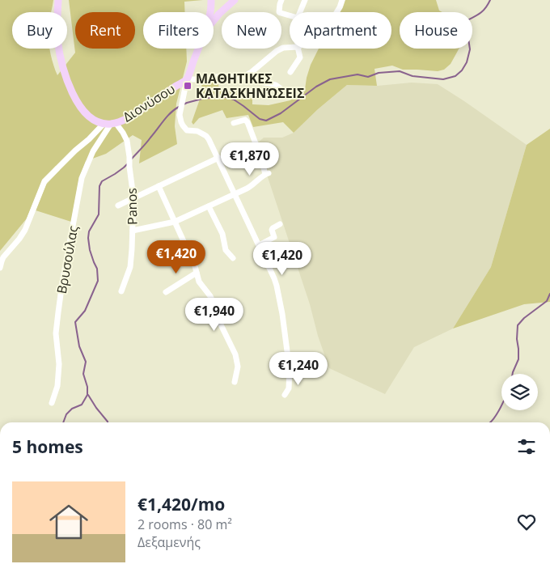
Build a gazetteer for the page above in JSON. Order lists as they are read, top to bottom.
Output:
{
  "streets": {
    "main road": ["Διονύσου"],
    "street": ["Panos", "Βρυσούλας"]
  },
  "crossings": [
    ["Διονύσου", "Panos"],
    ["Διονύσου", "Βρυσούλας"],
    ["Panos", "Βρυσούλας"]
  ],
  "places": {
    "transit": ["ΜΑΘΗΤΙΚΕΣ ΚΑΤΑΣΚΗΝΏΣΕΙΣ"]
  },
  "page": {
    "chip": [
      "Buy",
      "Rent",
      "Filters",
      "New",
      "Apartment",
      "House"
    ],
    "price": [
      "€1,870",
      "€1,420",
      "€1,420",
      "€1,940",
      "€1,240"
    ],
    "heading": "5 homes",
    "list": [
      {
        "name": "€1,420/mo",
        "note": "2 rooms · 80 m² · Δεξαμενής"
      }
    ]
  }
}
